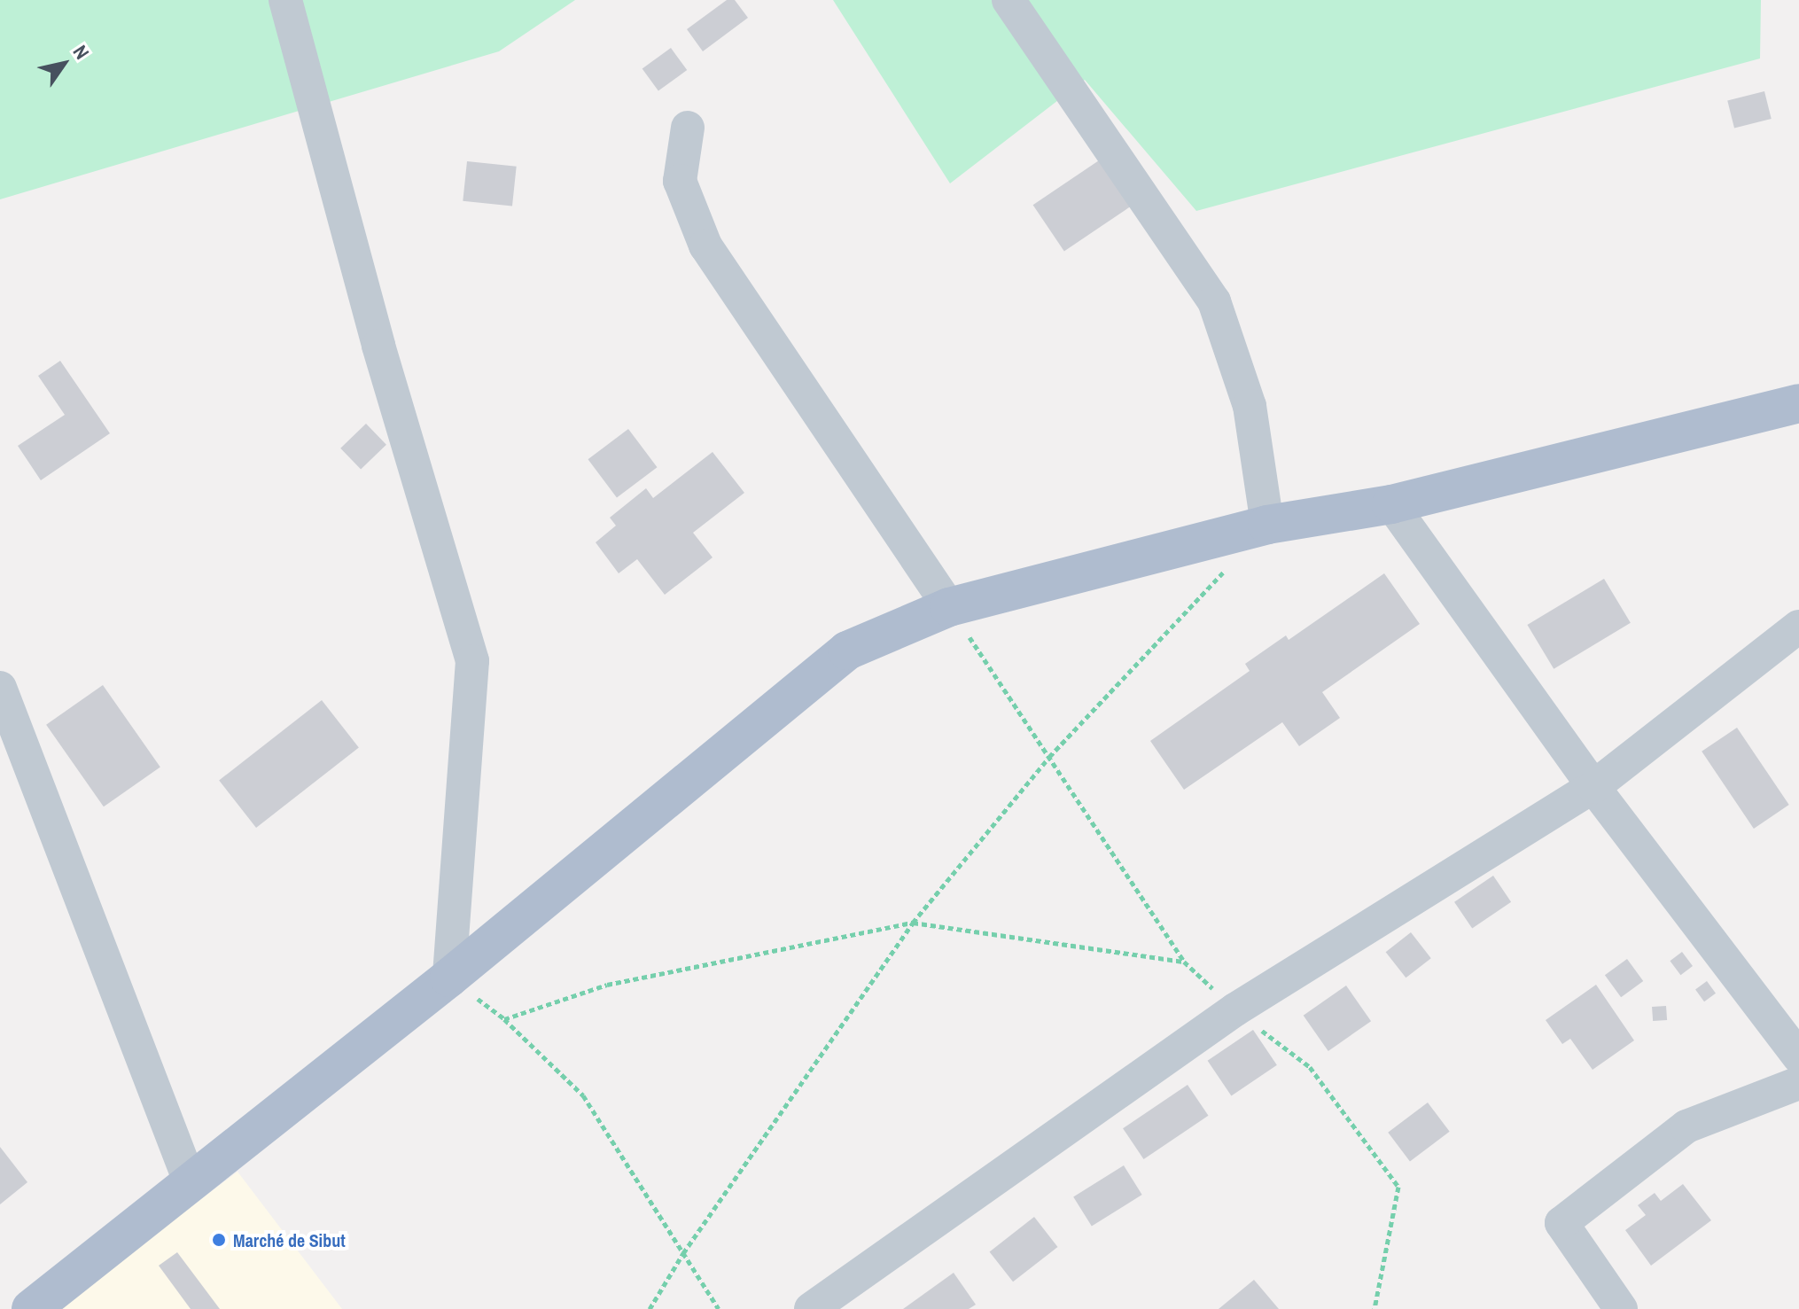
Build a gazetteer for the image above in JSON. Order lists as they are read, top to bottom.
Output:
{
  "places": ["Marché de Sibut"],
  "north": "top right"
}
